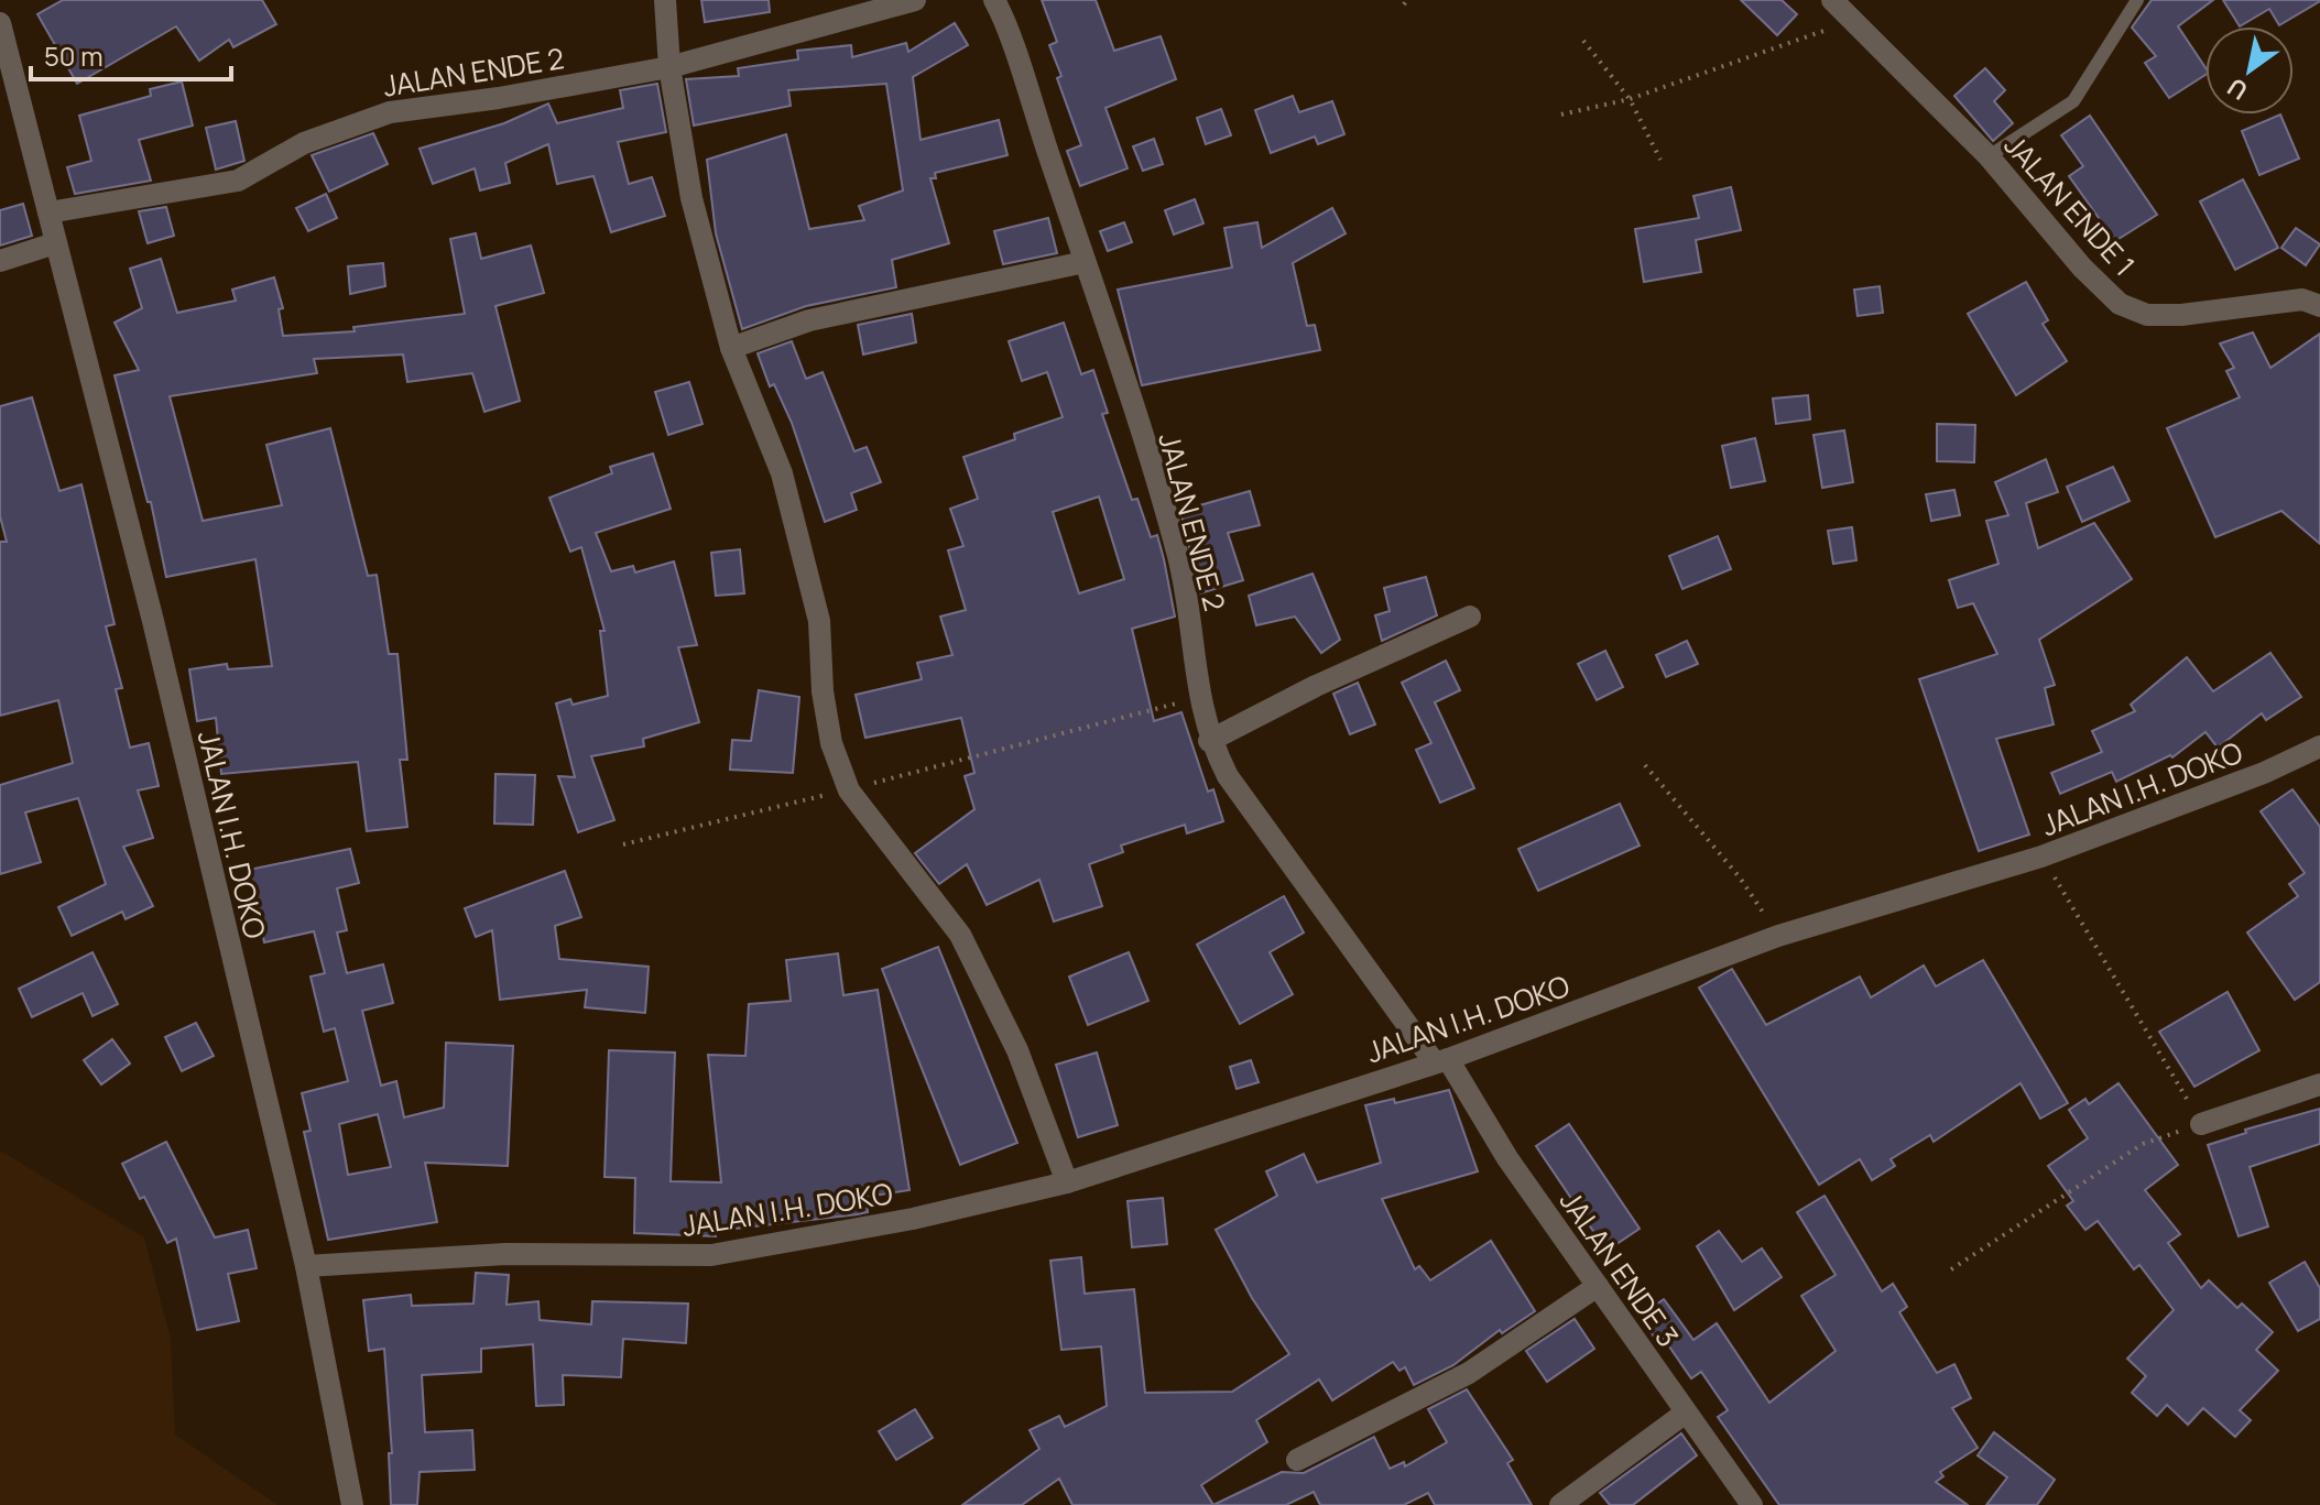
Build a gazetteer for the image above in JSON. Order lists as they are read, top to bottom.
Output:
{
  "streets": {
    "street": [
      "JALAN ENDE 2",
      "JALAN ENDE 1",
      "JALAN I.H. DOKO",
      "JALAN ENDE 3"
    ]
  },
  "crossings": [
    ["JALAN ENDE 2", "JALAN I.H. DOKO"],
    ["JALAN ENDE 2", "JALAN ENDE 3"],
    ["JALAN I.H. DOKO", "JALAN ENDE 3"]
  ],
  "scale_bar": "50 m",
  "north": "bottom left"
}
